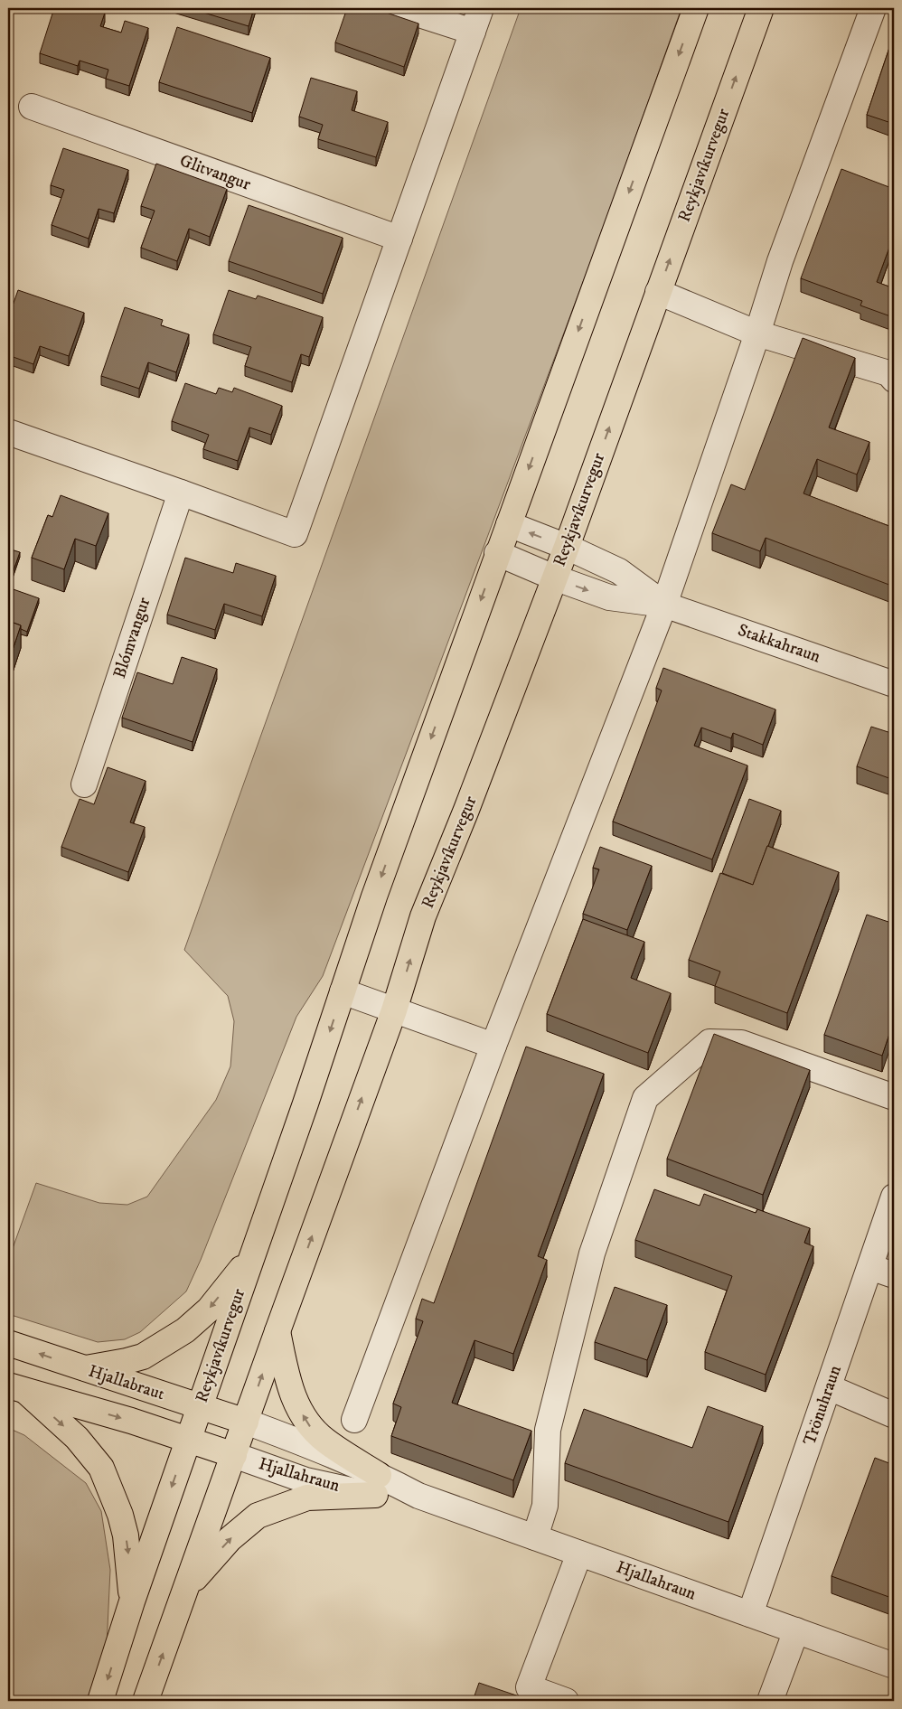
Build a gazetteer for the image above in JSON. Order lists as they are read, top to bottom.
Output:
{
  "streets": {
    "main road": ["Reykjavíkurvegur", "Hjallabraut"],
    "street": [
      "Glitvangur",
      "Blómvangur",
      "Stakkahraun",
      "Trönuhraun",
      "Hjallahraun"
    ]
  },
  "crossings": [
    ["Reykjavíkurvegur", "Stakkahraun"],
    ["Reykjavíkurvegur", "Hjallabraut"],
    ["Reykjavíkurvegur", "Hjallahraun"],
    ["Hjallabraut", "Hjallahraun"],
    ["Trönuhraun", "Hjallahraun"]
  ]
}
